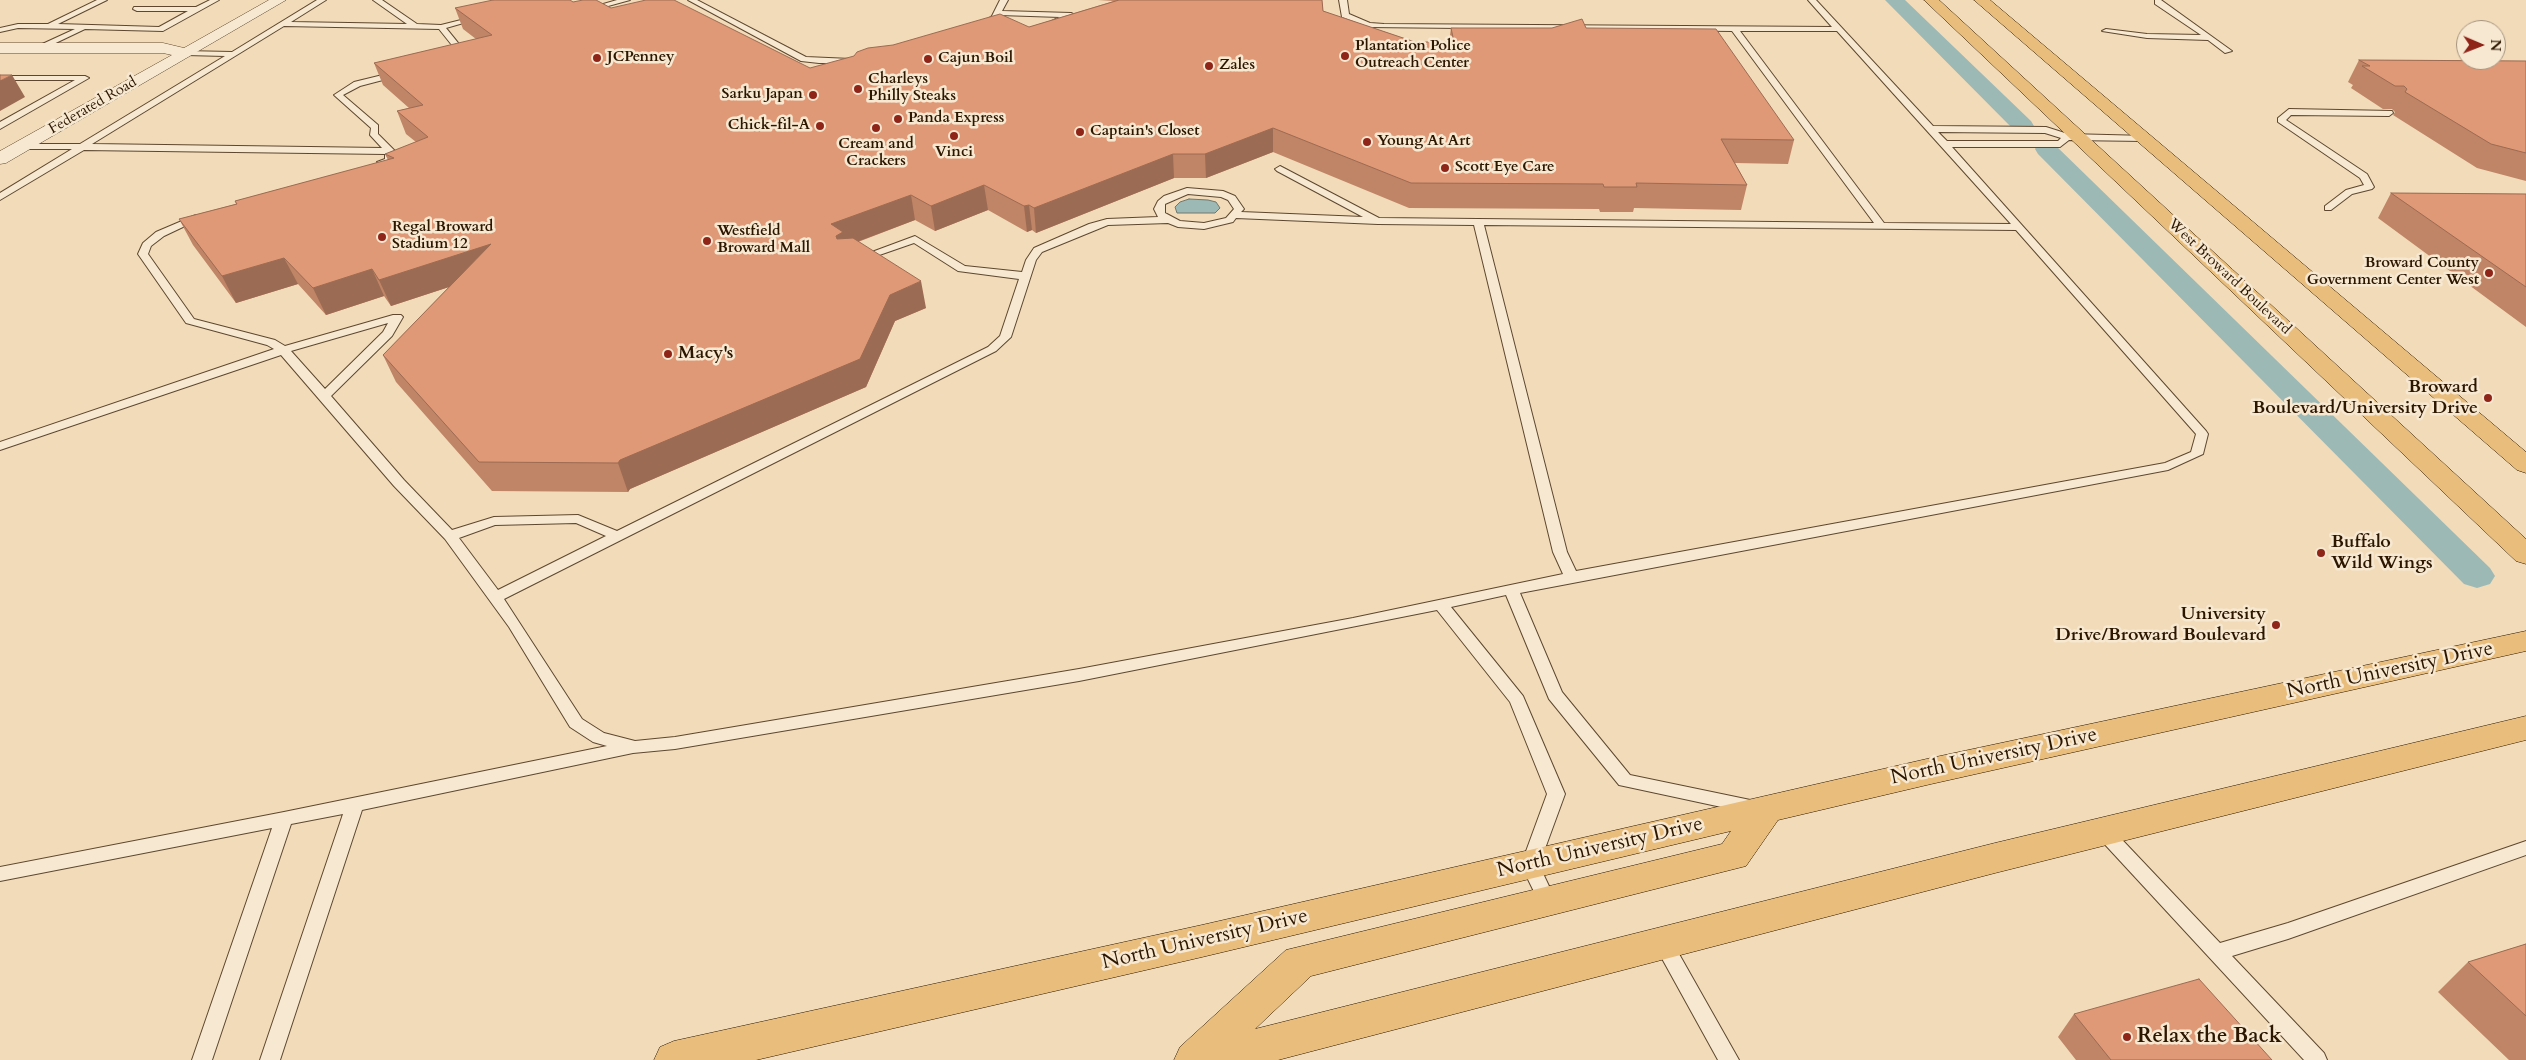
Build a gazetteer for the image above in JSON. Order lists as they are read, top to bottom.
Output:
{
  "streets": {
    "main road": ["West Broward Boulevard", "North University Drive"],
    "street": ["Federated Road"]
  },
  "places": [
    "Plantation Police Outreach Center",
    "JCPenney",
    "Cajun Boil",
    "Zales",
    "Charleys Philly Steaks",
    "Sarku Japan",
    "Panda Express",
    "Chick-fil-A",
    "Cream and Crackers",
    "Captain's Closet",
    "Vinci",
    "Young At Art",
    "Scott Eye Care",
    "Regal Broward Stadium 12",
    "Westfield Broward Mall",
    "Broward County Government Center West",
    "Macy's",
    "Broward Boulevard/University Drive",
    "Buffalo Wild Wings",
    "University Drive/Broward Boulevard",
    "Relax the Back"
  ],
  "north": "right"
}
